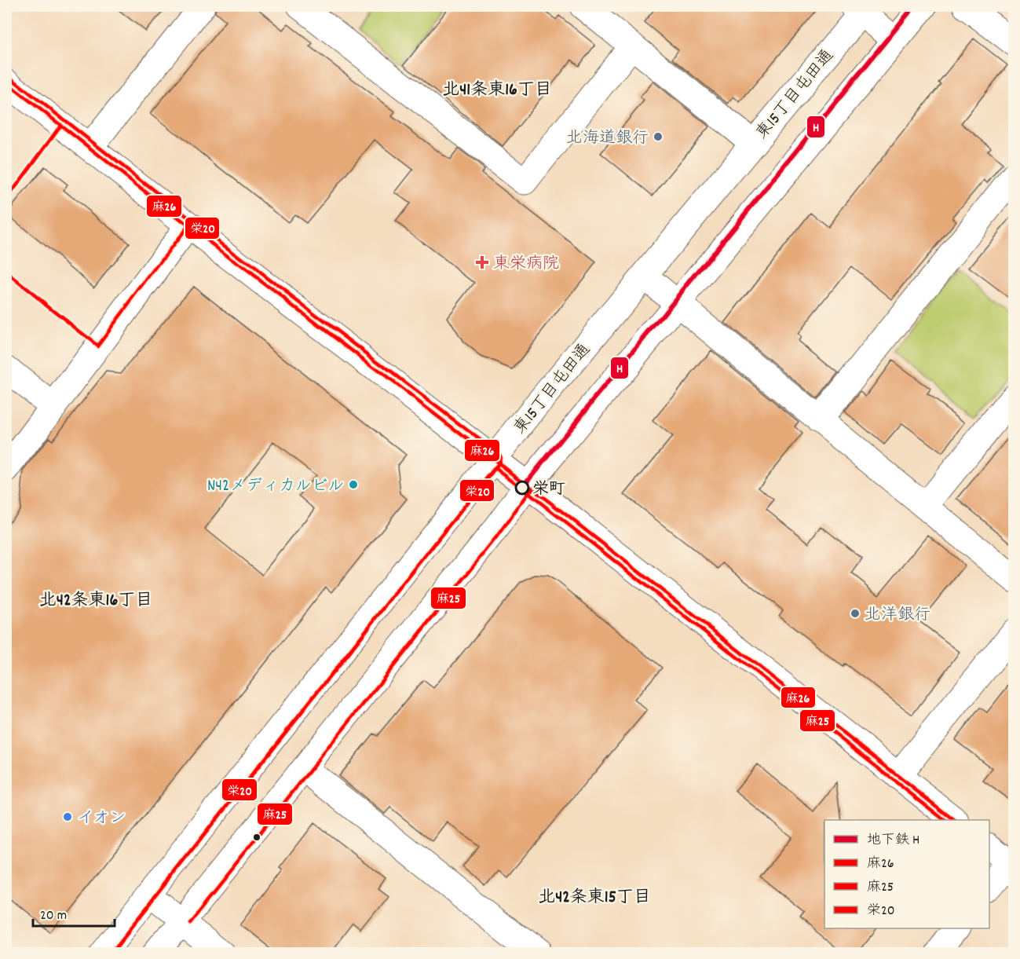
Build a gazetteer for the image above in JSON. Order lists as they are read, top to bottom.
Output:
{
  "streets": {
    "street": ["東15丁目屯田通"]
  },
  "districts": ["北41条東16丁目", "北42条東16丁目", "北42条東15丁目"],
  "places": {
    "other": [
      "北海道銀行",
      "N42メディカルビル",
      "栄町",
      "北洋銀行",
      "イオン"
    ],
    "health": ["東栄病院"]
  },
  "lines": [
    "metro line H",
    "transit line 栄20",
    "transit line 麻26",
    "transit line 麻25"
  ],
  "legend": [
    "地下鉄 H",
    "麻26",
    "麻25",
    "栄20"
  ],
  "scale_bar": "20 m"
}
